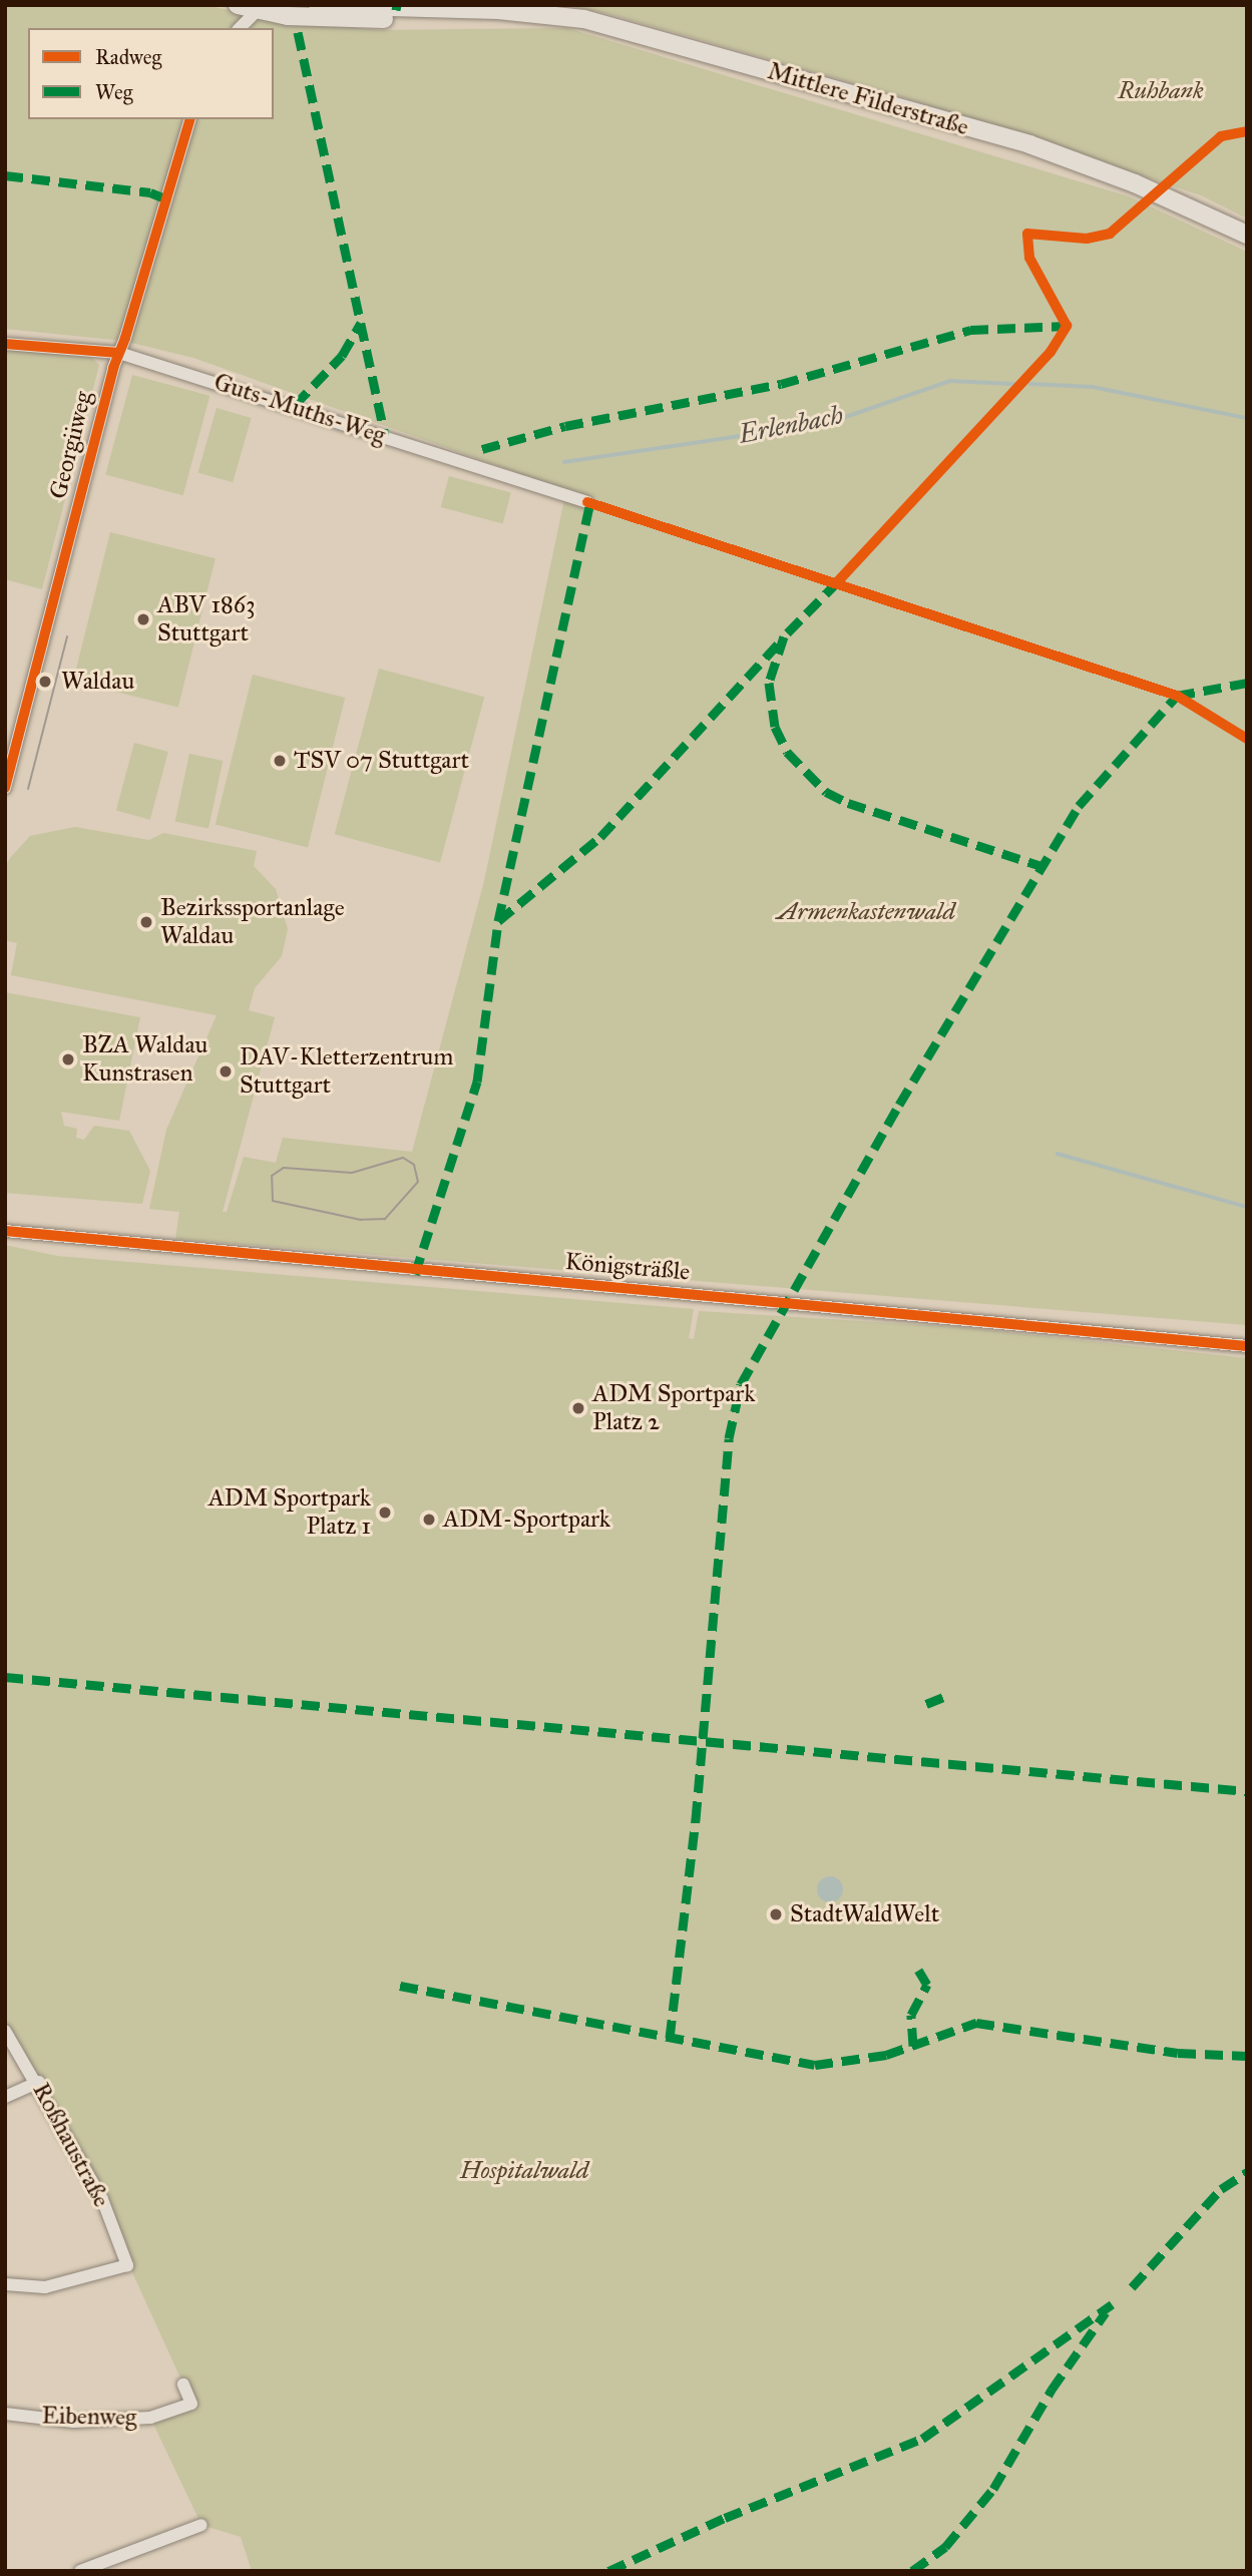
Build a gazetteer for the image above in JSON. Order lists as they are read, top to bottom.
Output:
{
  "streets": {
    "main road": ["Mittlere Filderstraße"],
    "street": [
      "Guts-Muths-Weg",
      "Georgiiweg",
      "Königsträßle",
      "Roßhaustraße",
      "Eibenweg"
    ]
  },
  "crossings": [
    ["Guts-Muths-Weg", "Georgiiweg"]
  ],
  "water": ["Erlenbach"],
  "parks": ["Ruhbank", "Armenkastenwald", "Hospitalwald"],
  "places": [
    "ABV 1863 Stuttgart",
    "Waldau",
    "TSV 07 Stuttgart",
    "Bezirkssportanlage Waldau",
    "BZA Waldau Kunstrasen",
    "DAV-Kletterzentrum Stuttgart",
    "ADM Sportpark Platz 2",
    "ADM Sportpark Platz 1",
    "ADM-Sportpark",
    "StadtWaldWelt"
  ],
  "legend": ["Radweg", "Weg"]
}
